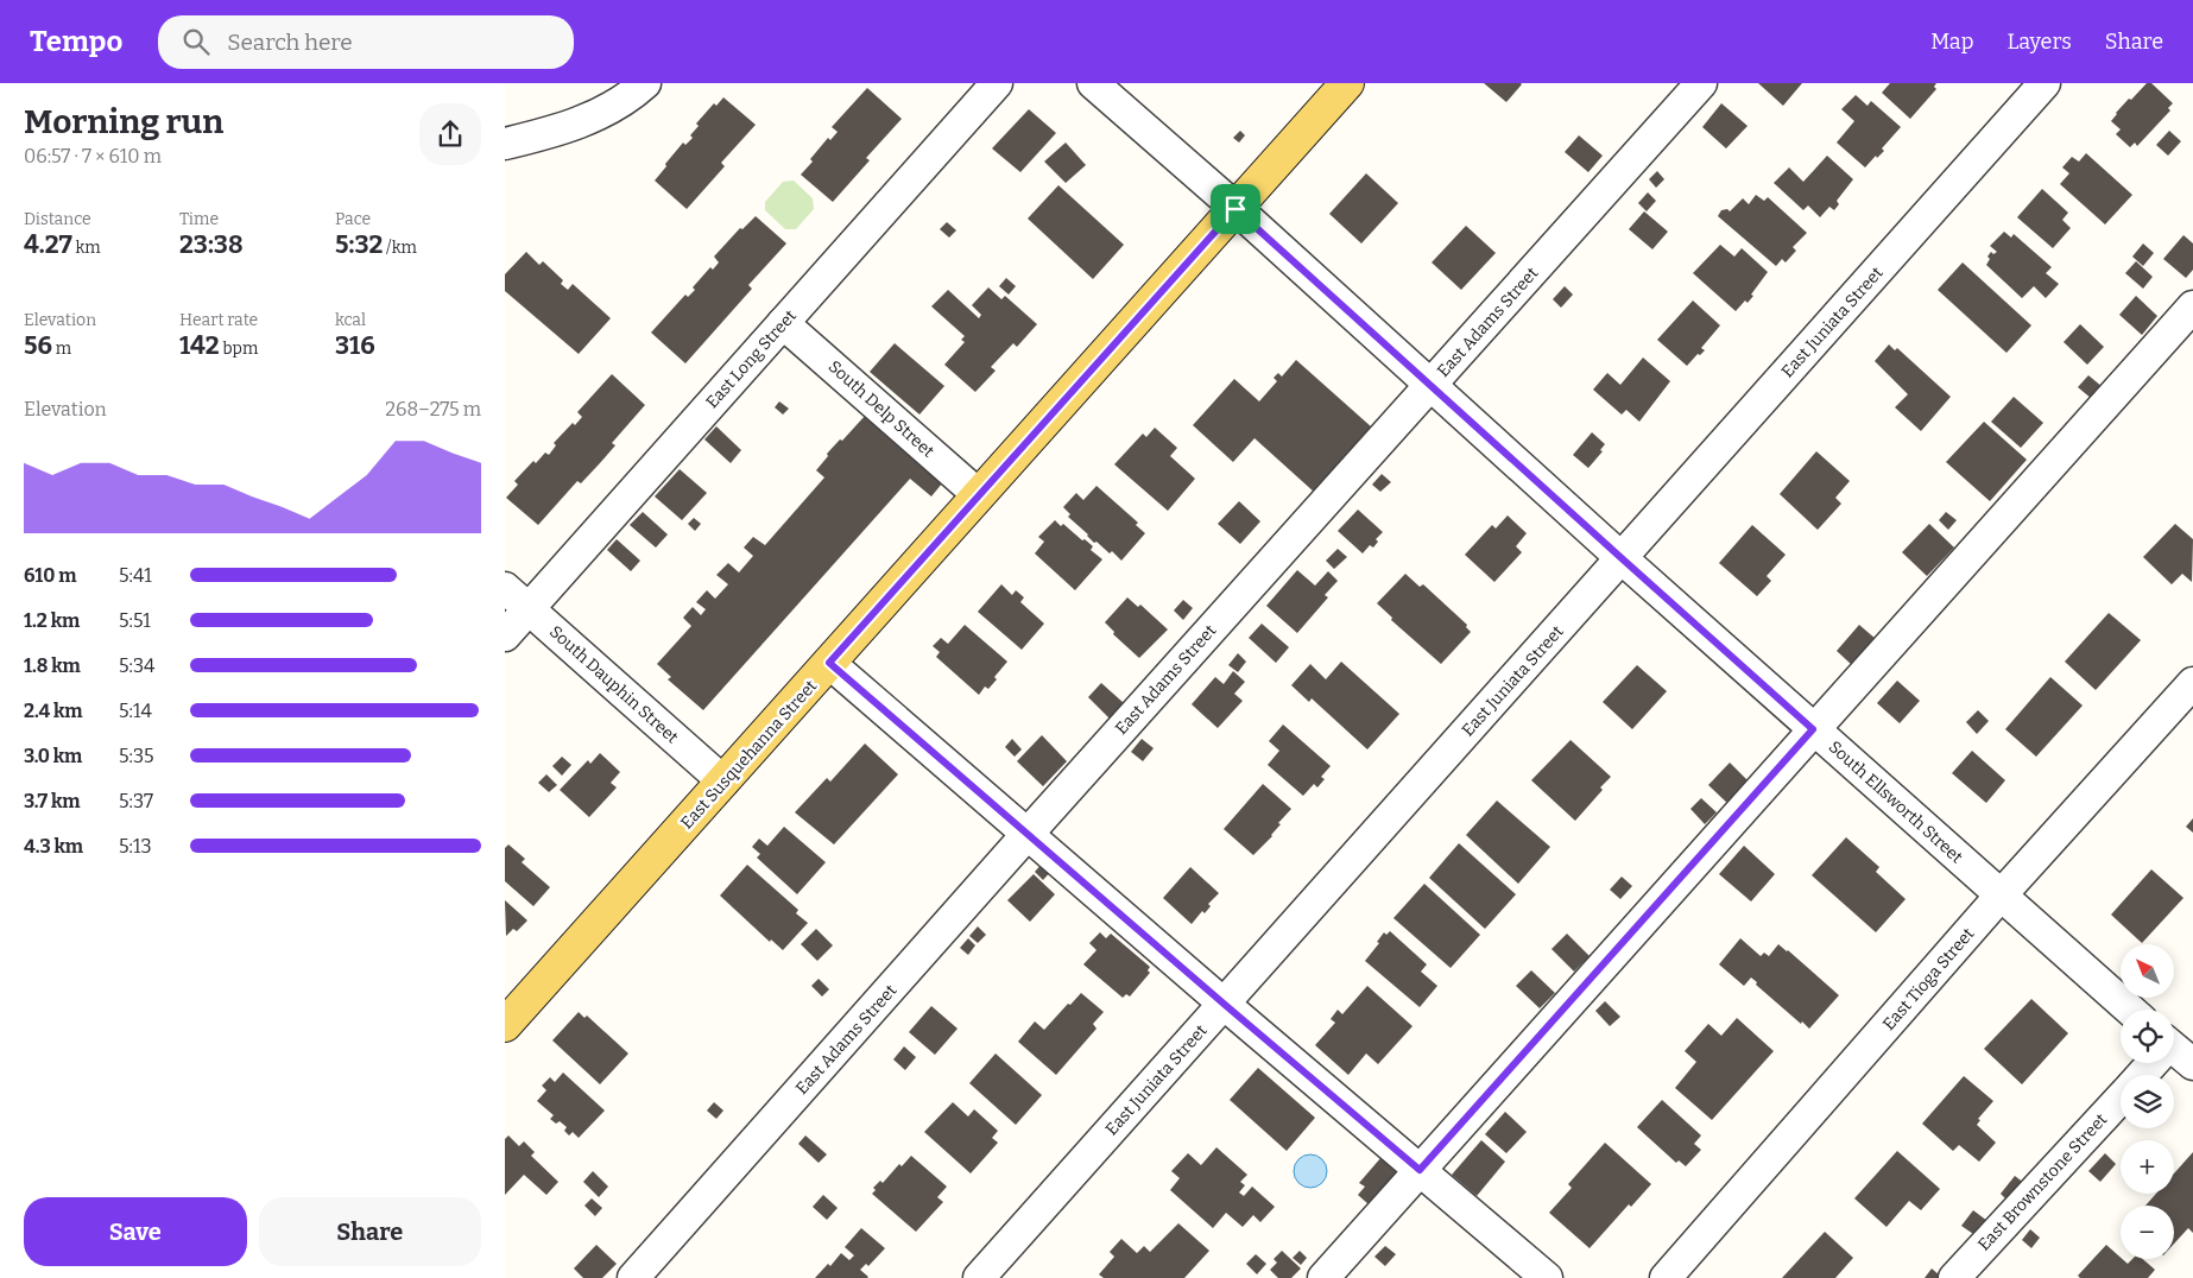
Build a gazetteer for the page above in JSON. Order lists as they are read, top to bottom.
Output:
{
  "streets": {
    "main road": ["East Susquehanna Street"],
    "street": [
      "East Adams Street",
      "East Juniata Street",
      "East Long Street",
      "South Delp Street",
      "South Dauphin Street",
      "South Ellsworth Street",
      "East Tioga Street",
      "East Brownstone Street"
    ]
  },
  "crossings": [
    ["East Adams Street", "South Ellsworth Street"],
    ["East Juniata Street", "South Ellsworth Street"],
    ["East Long Street", "South Delp Street"],
    ["East Long Street", "South Dauphin Street"],
    ["South Delp Street", "East Susquehanna Street"],
    ["South Dauphin Street", "East Susquehanna Street"],
    ["East Susquehanna Street", "South Ellsworth Street"],
    ["South Ellsworth Street", "East Tioga Street"]
  ],
  "north": "top left",
  "page": {
    "header": "Tempo",
    "search": "Search here",
    "nav": ["Map", "Layers", "Share"],
    "heading": ["Morning run", "06:57 · 7 × 610 m"],
    "stats": [
      ["Distance", "4.27 km"],
      ["Time", "23:38"],
      ["Pace", "5:32 /km"],
      ["Elevation", "56 m"],
      ["Heart rate", "142 bpm"],
      ["kcal", "316"]
    ],
    "chart": ["Elevation", "268–275 m"],
    "list": [
      {
        "name": "610 m",
        "note": "5:41"
      },
      {
        "name": "1.2 km",
        "note": "5:51"
      },
      {
        "name": "1.8 km",
        "note": "5:34"
      },
      {
        "name": "2.4 km",
        "note": "5:14"
      },
      {
        "name": "3.0 km",
        "note": "5:35"
      },
      {
        "name": "3.7 km",
        "note": "5:37"
      },
      {
        "name": "4.3 km",
        "note": "5:13"
      }
    ],
    "map_buttons": ["+", "−"],
    "buttons": ["Save", "Share"]
  }
}
